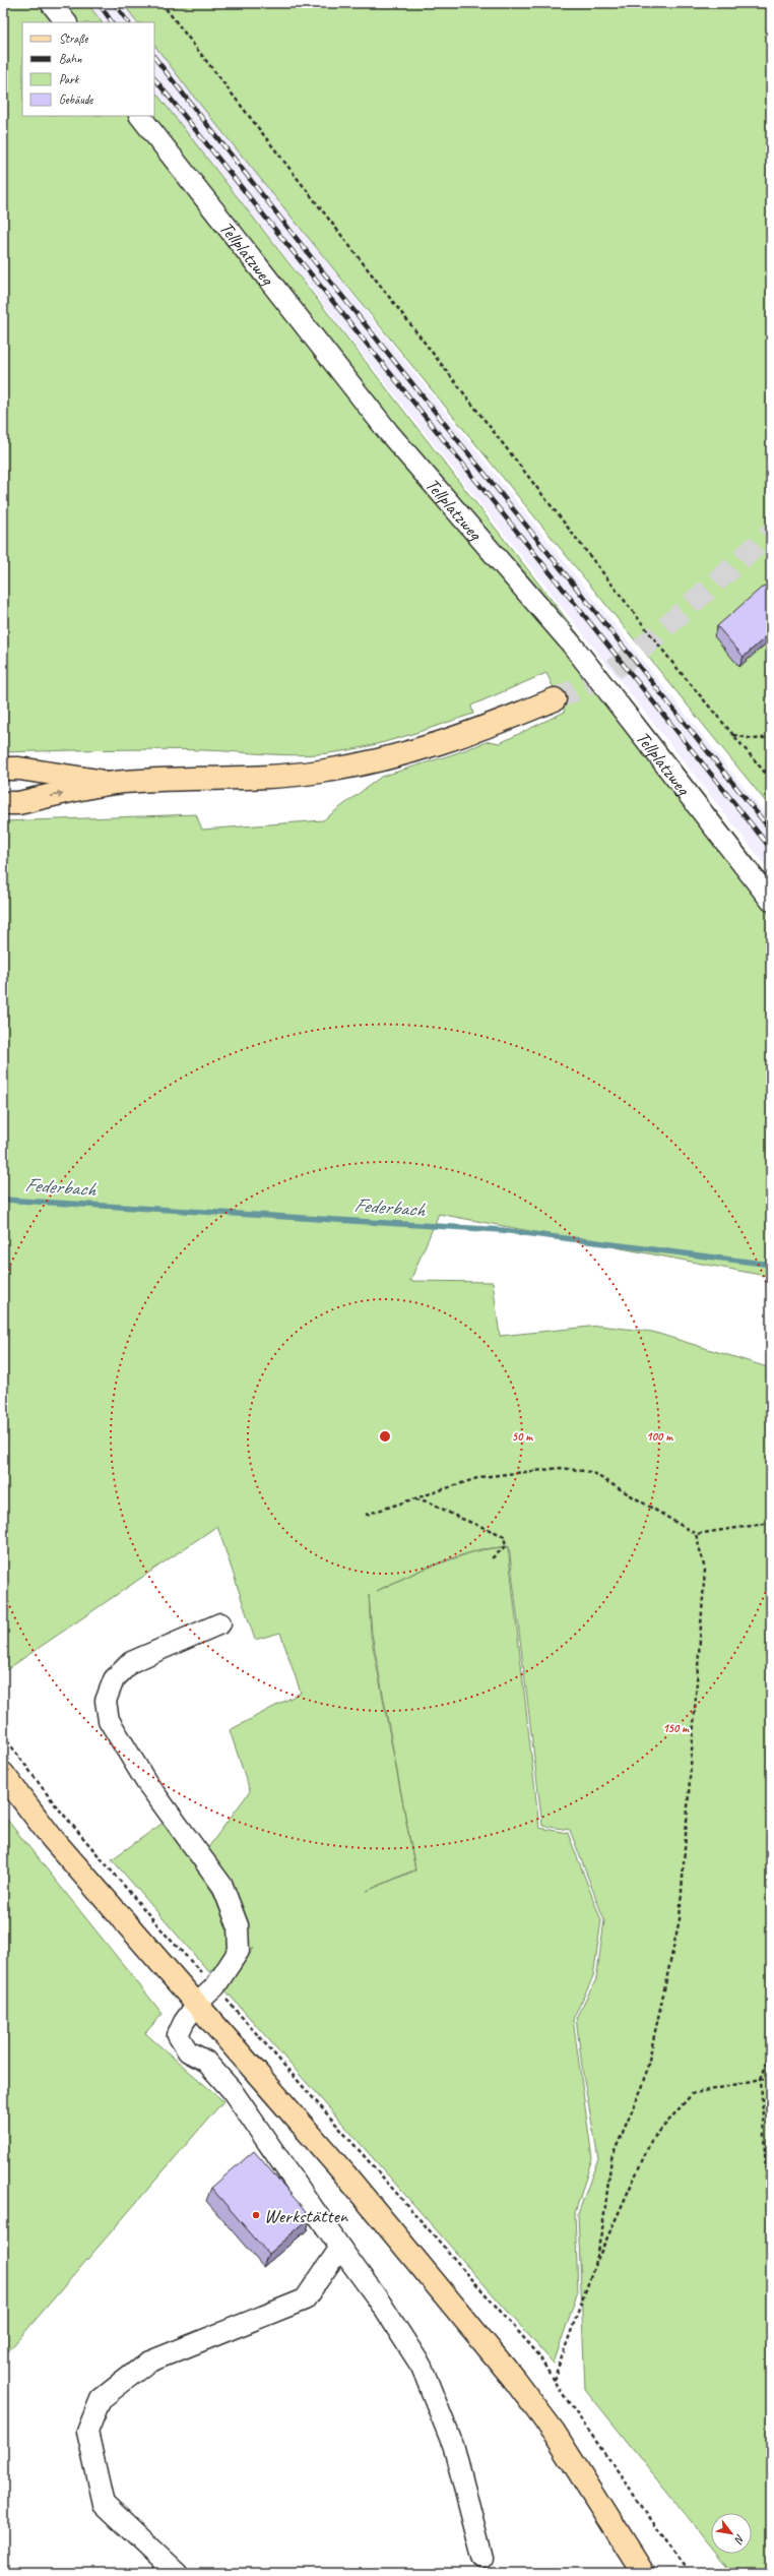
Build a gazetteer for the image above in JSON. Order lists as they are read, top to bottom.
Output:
{
  "streets": {
    "lane": ["Tellplatzweg"]
  },
  "water": ["Federbach"],
  "places": ["Werkstätten"],
  "legend": [
    "Straße",
    "Bahn",
    "Park",
    "Gebäude"
  ],
  "north": "bottom right",
  "rings": ["50 m", "100 m", "150 m"]
}
